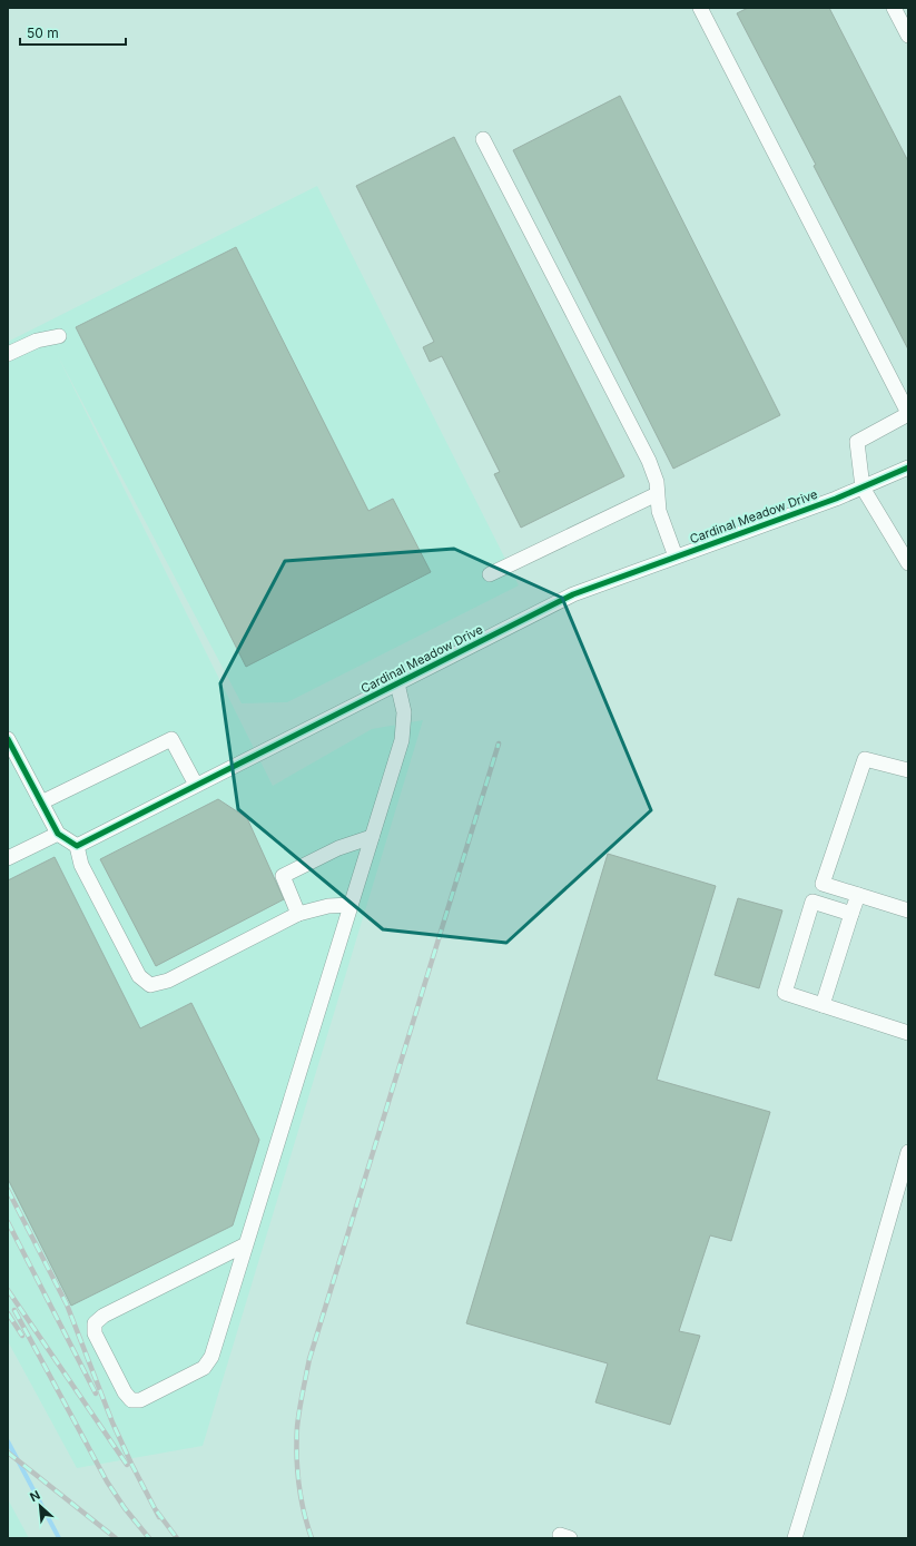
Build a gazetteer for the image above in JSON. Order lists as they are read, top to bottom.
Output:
{
  "streets": {
    "street": ["Cardinal Meadow Drive"]
  },
  "scale_bar": "50 m",
  "north": "top left"
}
